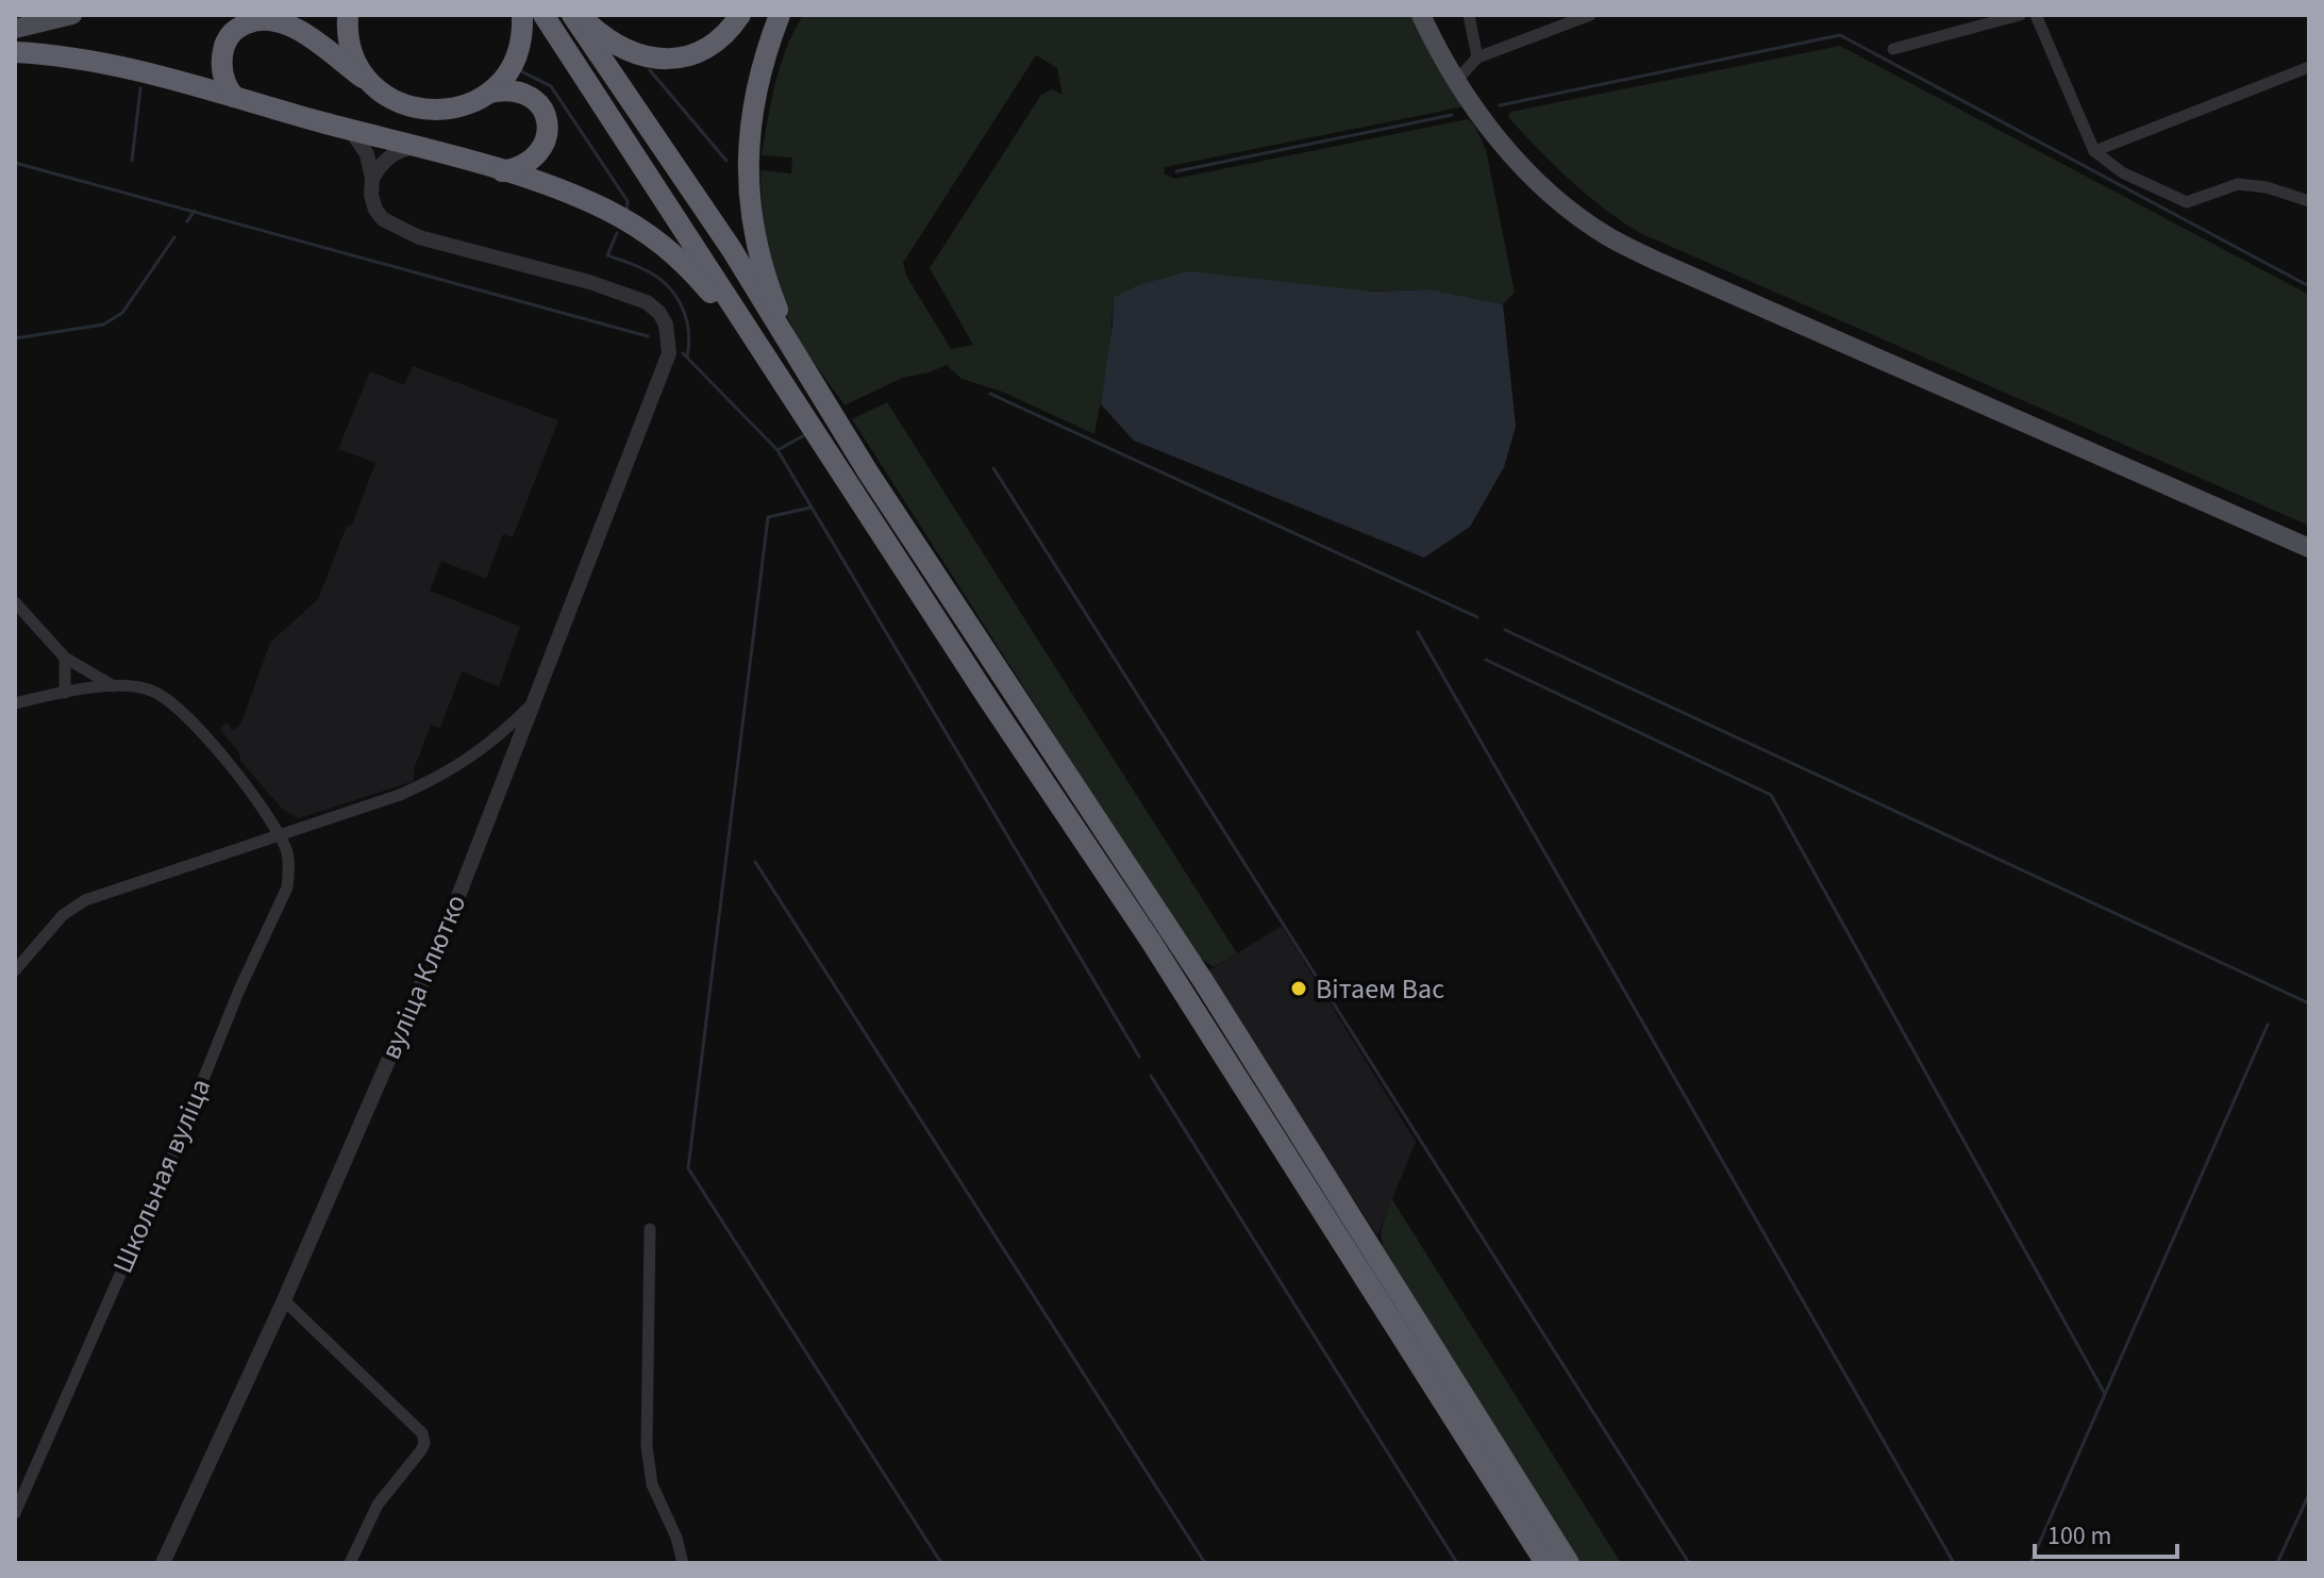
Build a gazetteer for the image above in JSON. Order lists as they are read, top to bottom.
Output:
{
  "streets": {
    "street": ["вуліца Клютко", "Школьная вуліца"]
  },
  "places": ["Вітаем Вас"],
  "scale_bar": "100 m"
}
